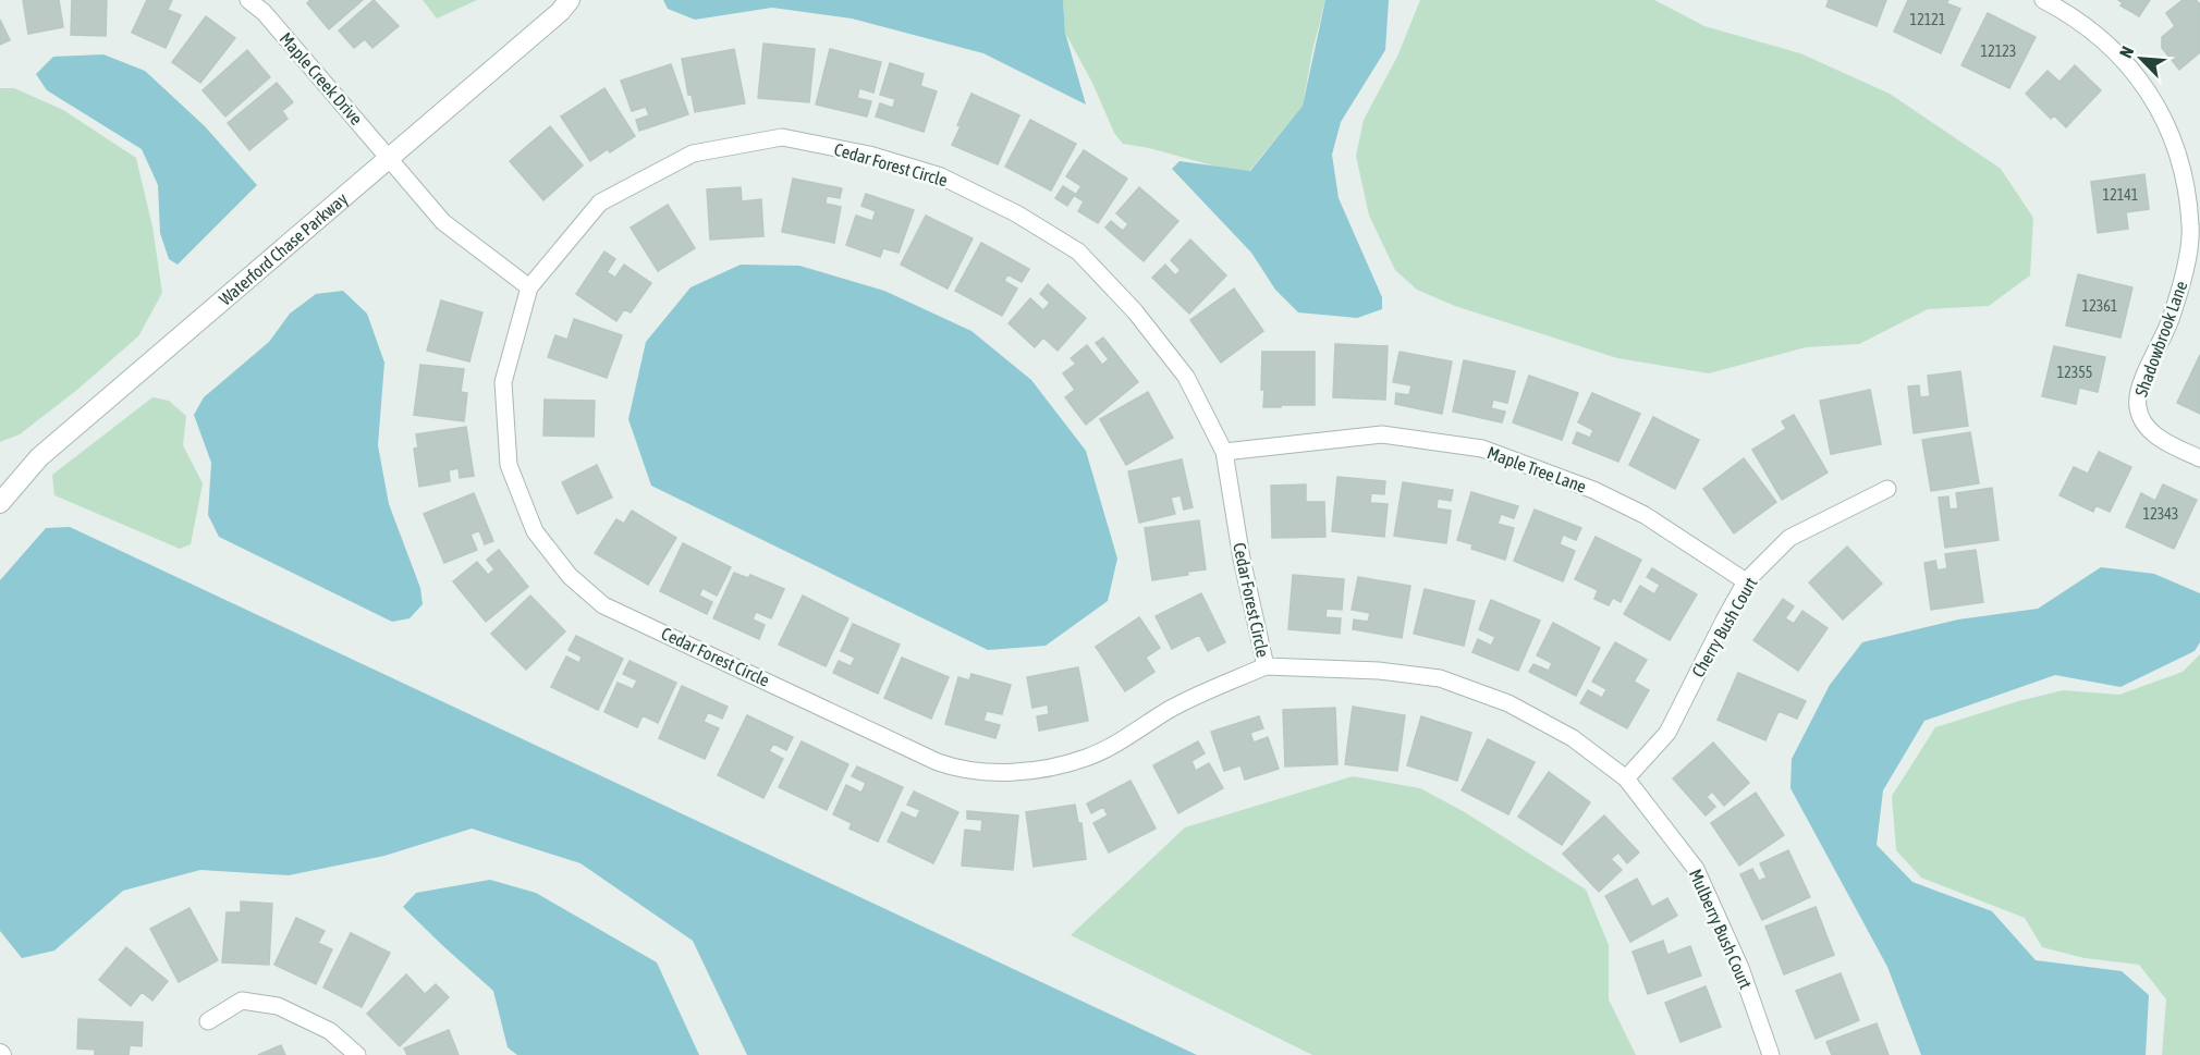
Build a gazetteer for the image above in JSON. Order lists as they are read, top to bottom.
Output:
{
  "streets": {
    "street": [
      "Maple Creek Drive",
      "Cedar Forest Circle",
      "Waterford Chase Parkway",
      "Shadowbrook Lane",
      "Maple Tree Lane",
      "Cherry Bush Court",
      "Mulberry Bush Court"
    ]
  },
  "crossings": [
    ["Maple Creek Drive", "Waterford Chase Parkway"],
    ["Cedar Forest Circle", "Maple Tree Lane"],
    ["Cedar Forest Circle", "Mulberry Bush Court"],
    ["Maple Tree Lane", "Cherry Bush Court"],
    ["Cherry Bush Court", "Mulberry Bush Court"]
  ],
  "house_numbers": [
    "12121",
    "12123",
    "12141",
    "12361",
    "12355",
    "12343"
  ],
  "north": "top left"
}
